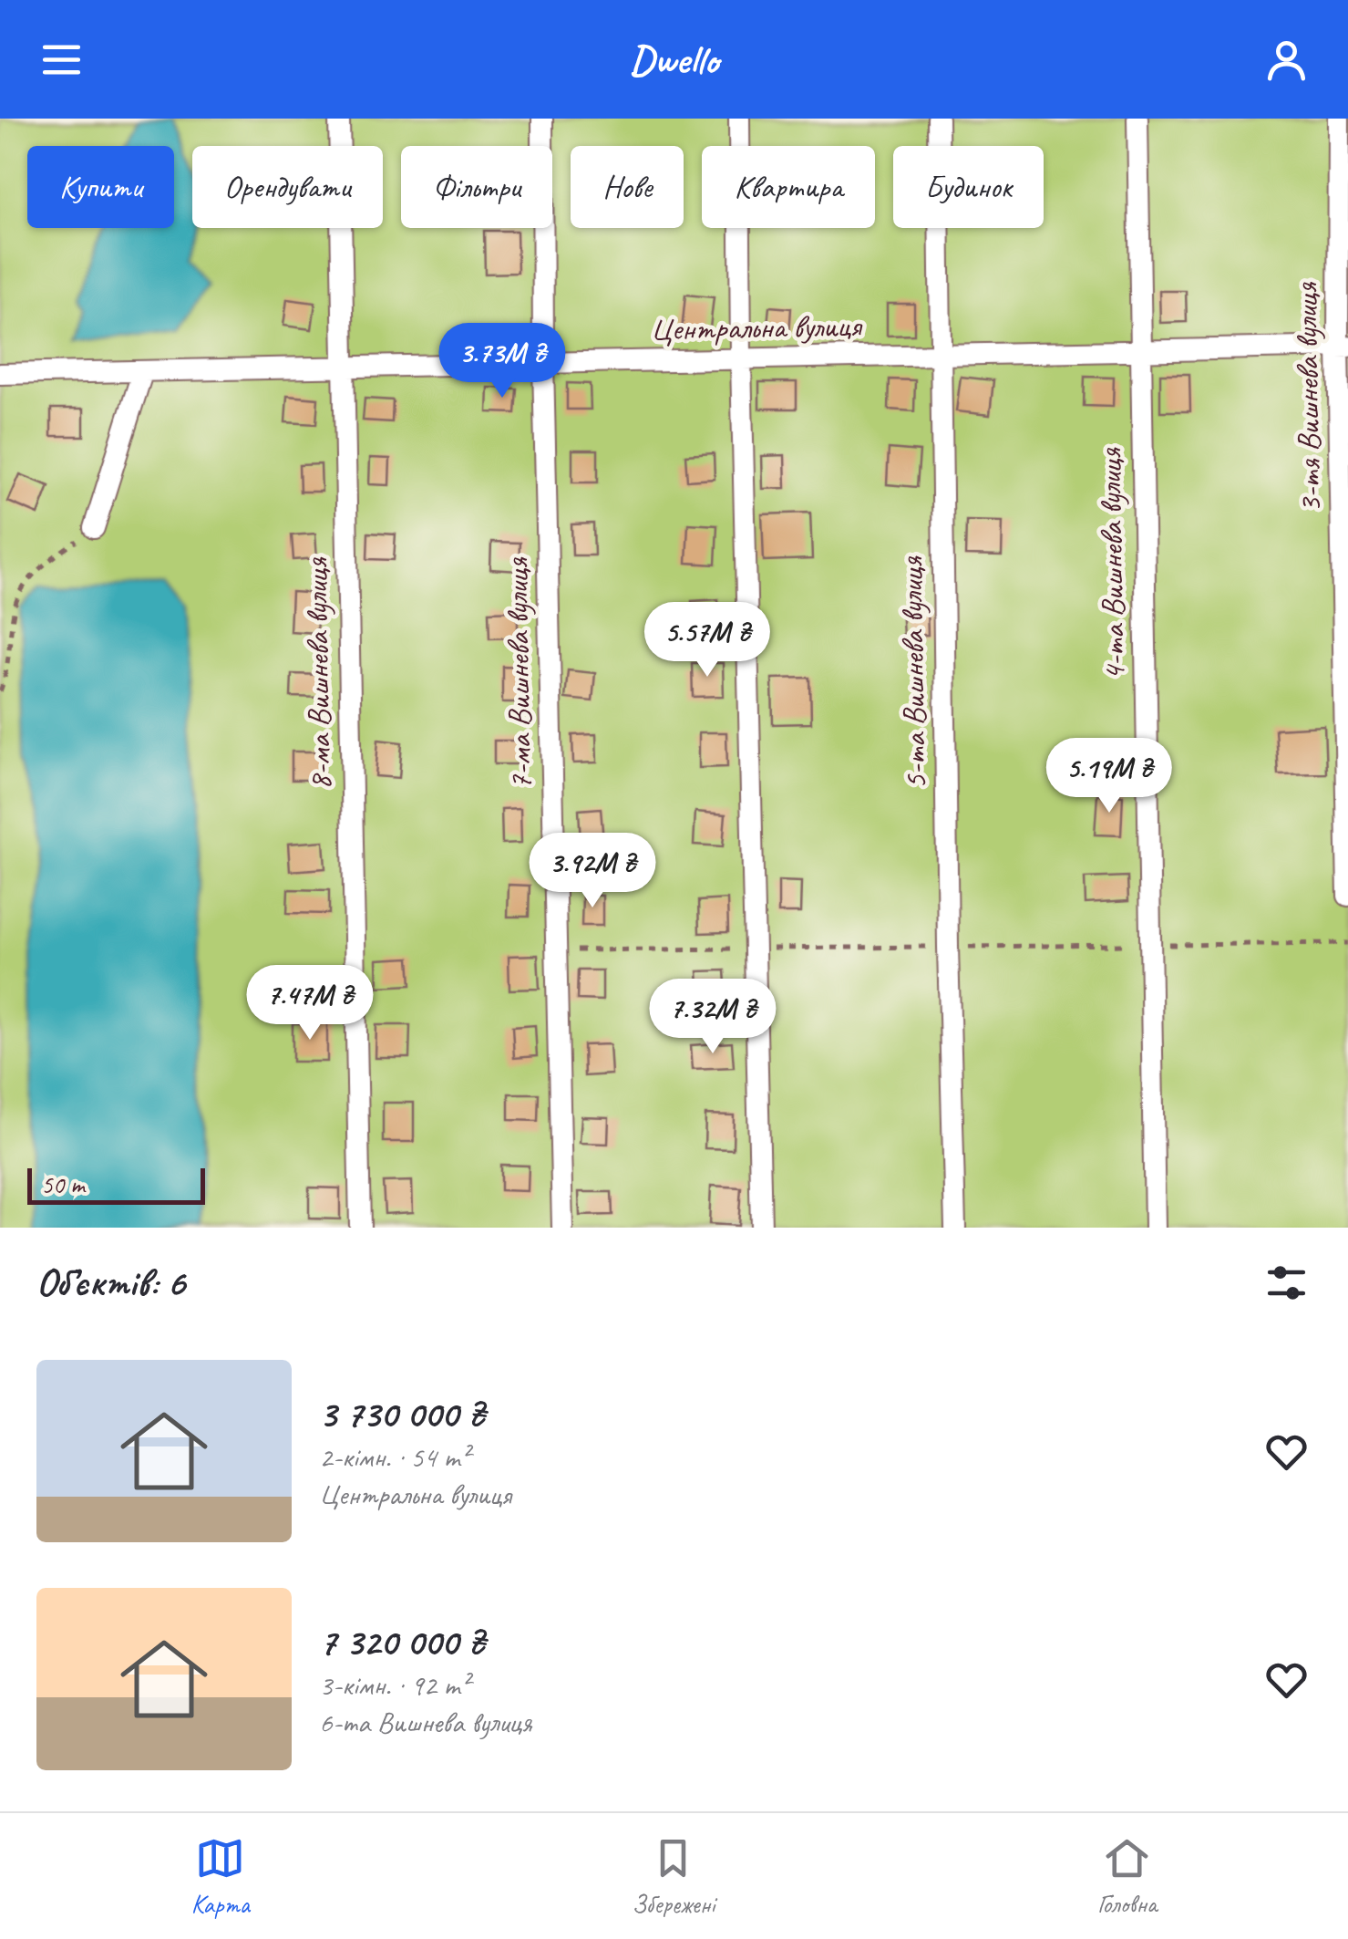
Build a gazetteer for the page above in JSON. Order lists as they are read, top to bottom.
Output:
{
  "streets": {
    "street": [
      "Центральна вулиця",
      "3-тя Вишнева вулиця",
      "4-та Вишнева вулиця",
      "5-та Вишнева вулиця",
      "8-ма Вишнева вулиця",
      "7-ма Вишнева вулиця"
    ]
  },
  "crossings": [
    ["Центральна вулиця", "3-тя Вишнева вулиця"],
    ["Центральна вулиця", "4-та Вишнева вулиця"],
    ["Центральна вулиця", "5-та Вишнева вулиця"],
    ["Центральна вулиця", "8-ма Вишнева вулиця"],
    ["Центральна вулиця", "7-ма Вишнева вулиця"]
  ],
  "scale_bar": "50 m",
  "page": {
    "header": "Dwello",
    "chip": [
      "Купити",
      "Орендувати",
      "Фільтри",
      "Нове",
      "Квартира",
      "Будинок"
    ],
    "price": [
      "3.73M ₴",
      "5.57M ₴",
      "5.19M ₴",
      "3.92M ₴",
      "7.47M ₴",
      "7.32M ₴"
    ],
    "scale": "50 m",
    "heading": "Об’єктів: 6",
    "list": [
      {
        "name": "3 730 000 ₴",
        "note": "2-кімн. · 54 m² · Центральна вулиця"
      },
      {
        "name": "7 320 000 ₴",
        "note": "3-кімн. · 92 m² · 6-та Вишнева вулиця"
      }
    ],
    "tabs": ["Карта", "Збережені", "Головна"]
  }
}
